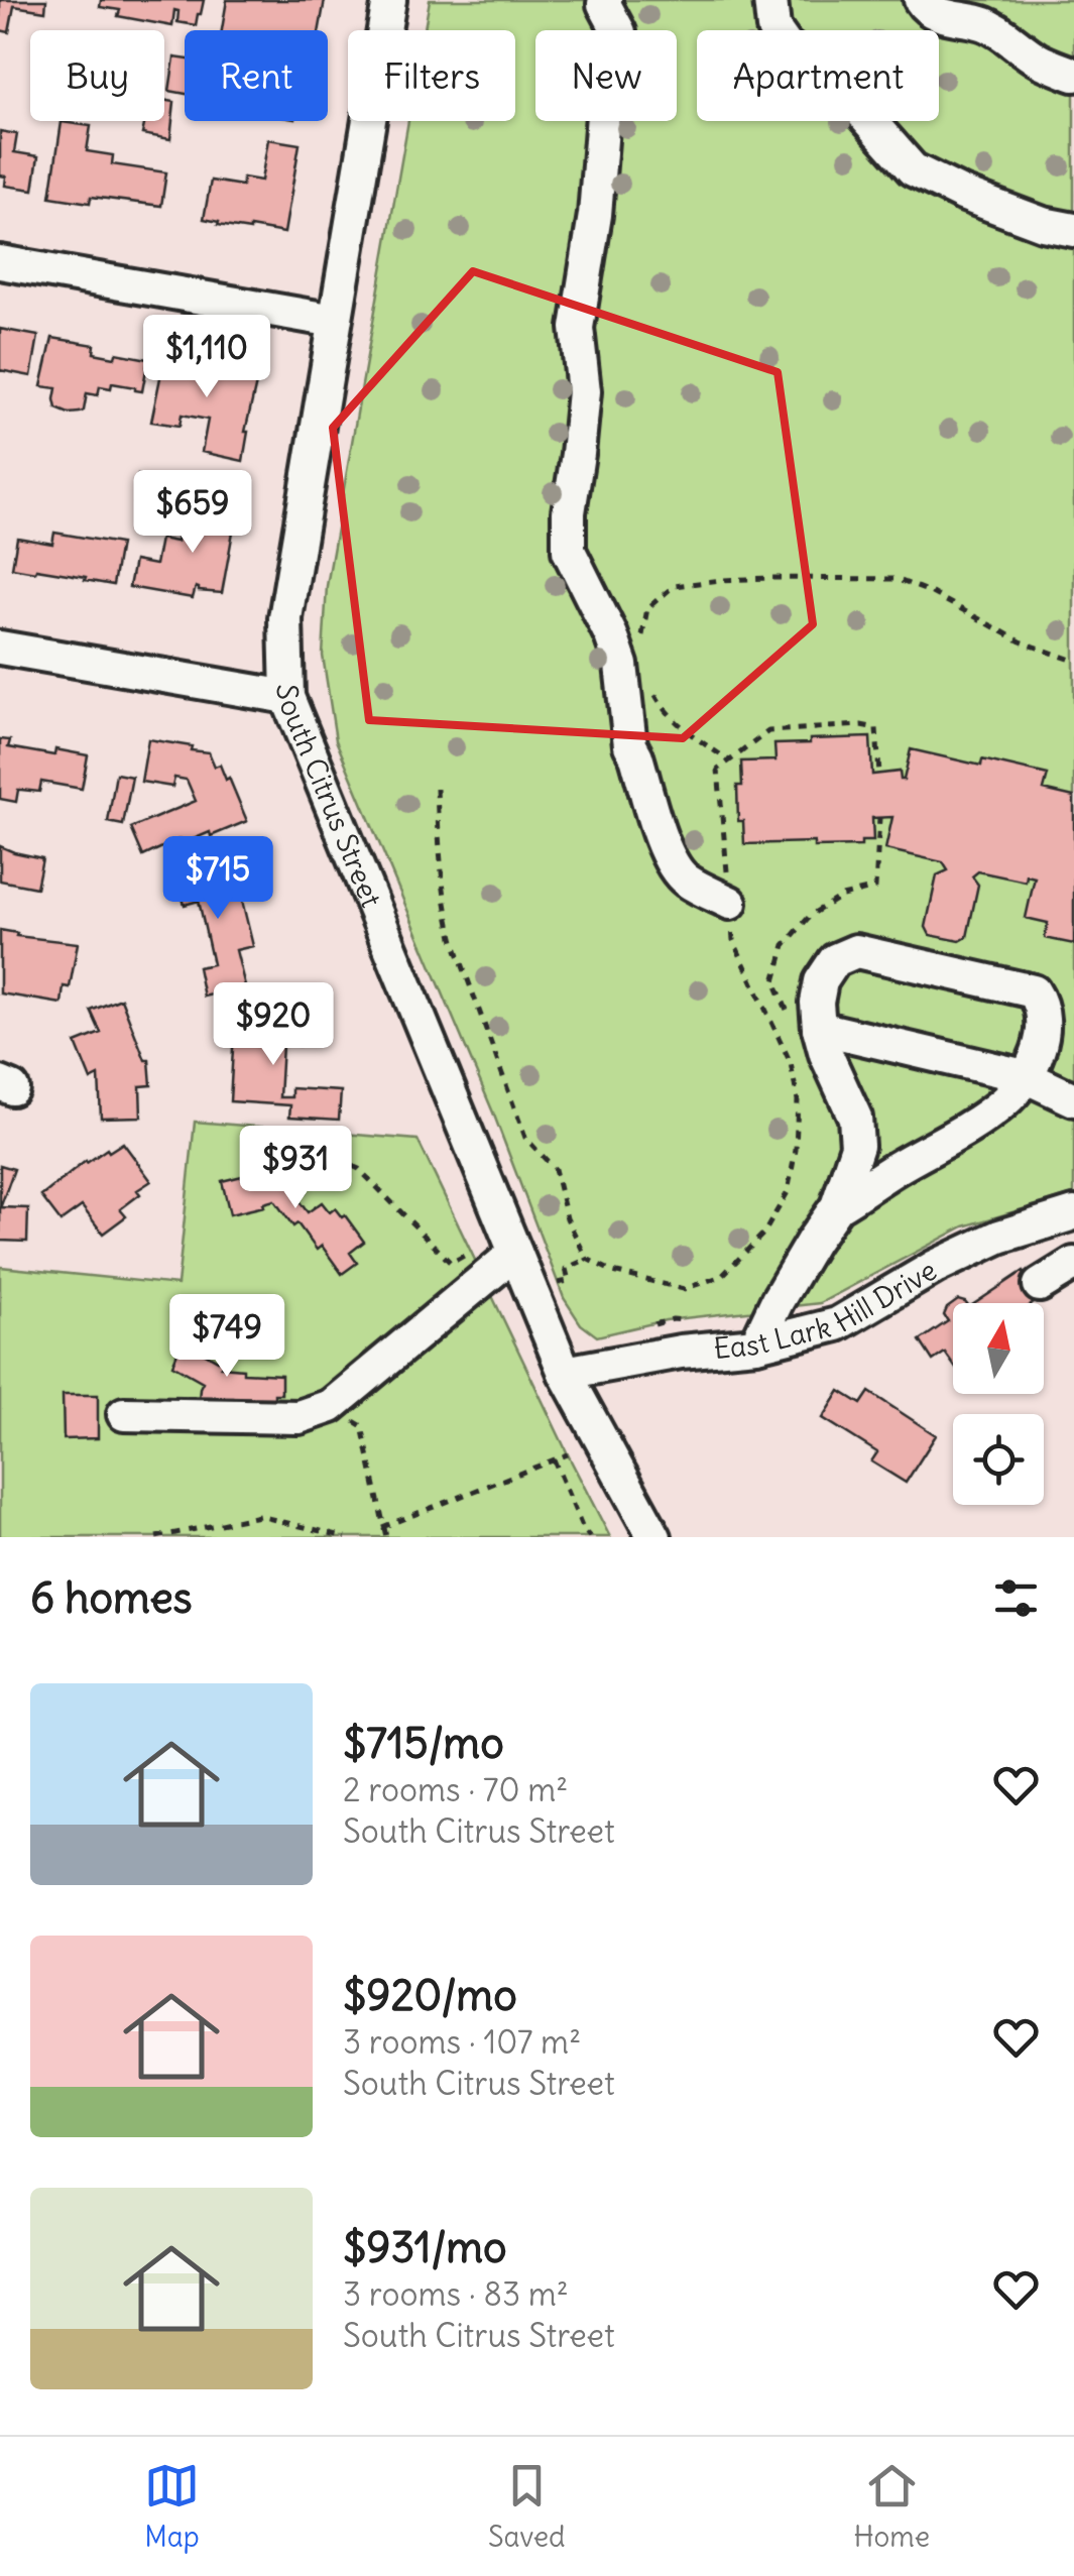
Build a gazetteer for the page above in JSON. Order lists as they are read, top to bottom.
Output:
{
  "streets": {
    "street": ["South Citrus Street", "East Lark Hill Drive"]
  },
  "crossings": [
    ["South Citrus Street", "East Lark Hill Drive"]
  ],
  "north": "top",
  "page": {
    "chip": [
      "Buy",
      "Rent",
      "Filters",
      "New",
      "Apartment"
    ],
    "price": [
      "$1,110",
      "$659",
      "$715",
      "$920",
      "$931",
      "$749"
    ],
    "heading": "6 homes",
    "list": [
      {
        "name": "$715/mo",
        "note": "2 rooms · 70 m² · South Citrus Street"
      },
      {
        "name": "$920/mo",
        "note": "3 rooms · 107 m² · South Citrus Street"
      },
      {
        "name": "$931/mo",
        "note": "3 rooms · 83 m² · South Citrus Street"
      }
    ],
    "tabs": ["Map", "Saved", "Home"]
  }
}
